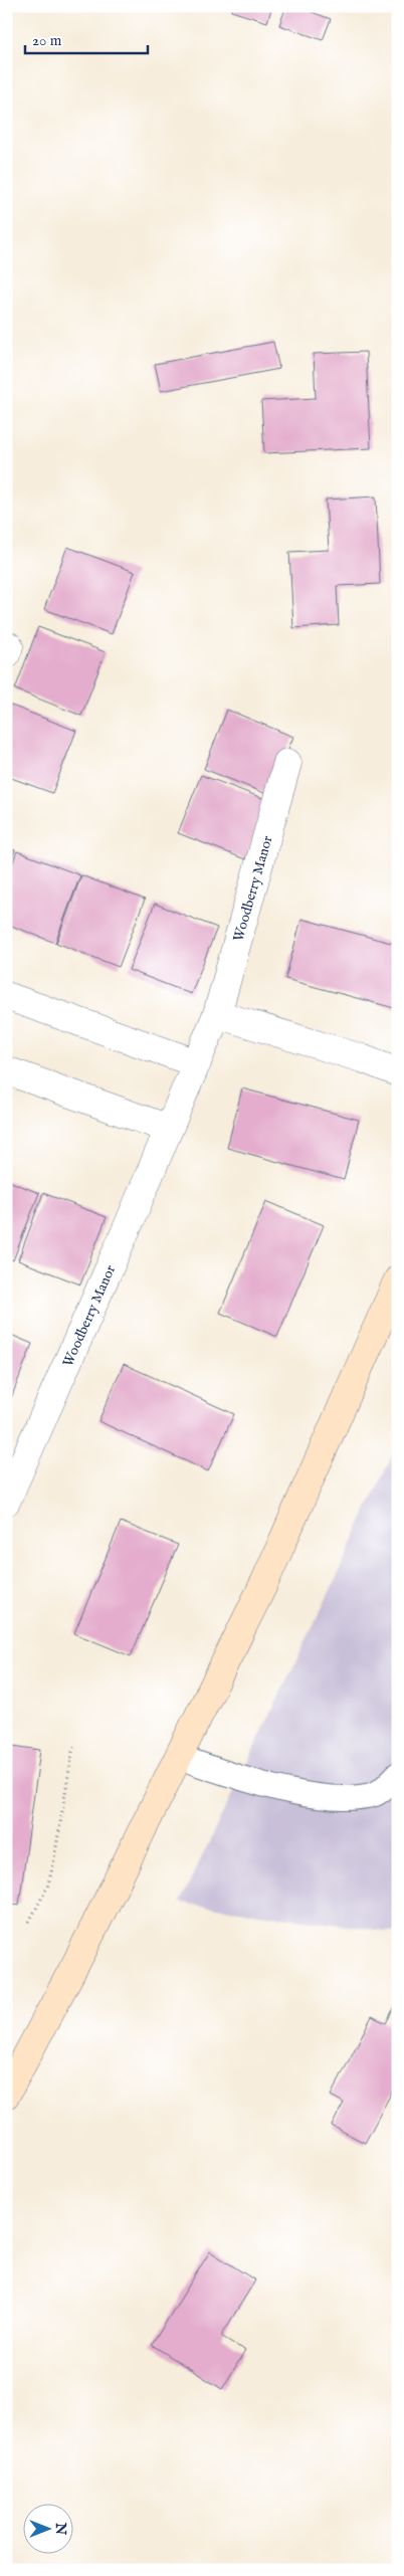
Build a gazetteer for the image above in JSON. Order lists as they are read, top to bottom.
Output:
{
  "streets": {
    "street": ["Woodberry Manor"]
  },
  "scale_bar": "20 m",
  "north": "right"
}
